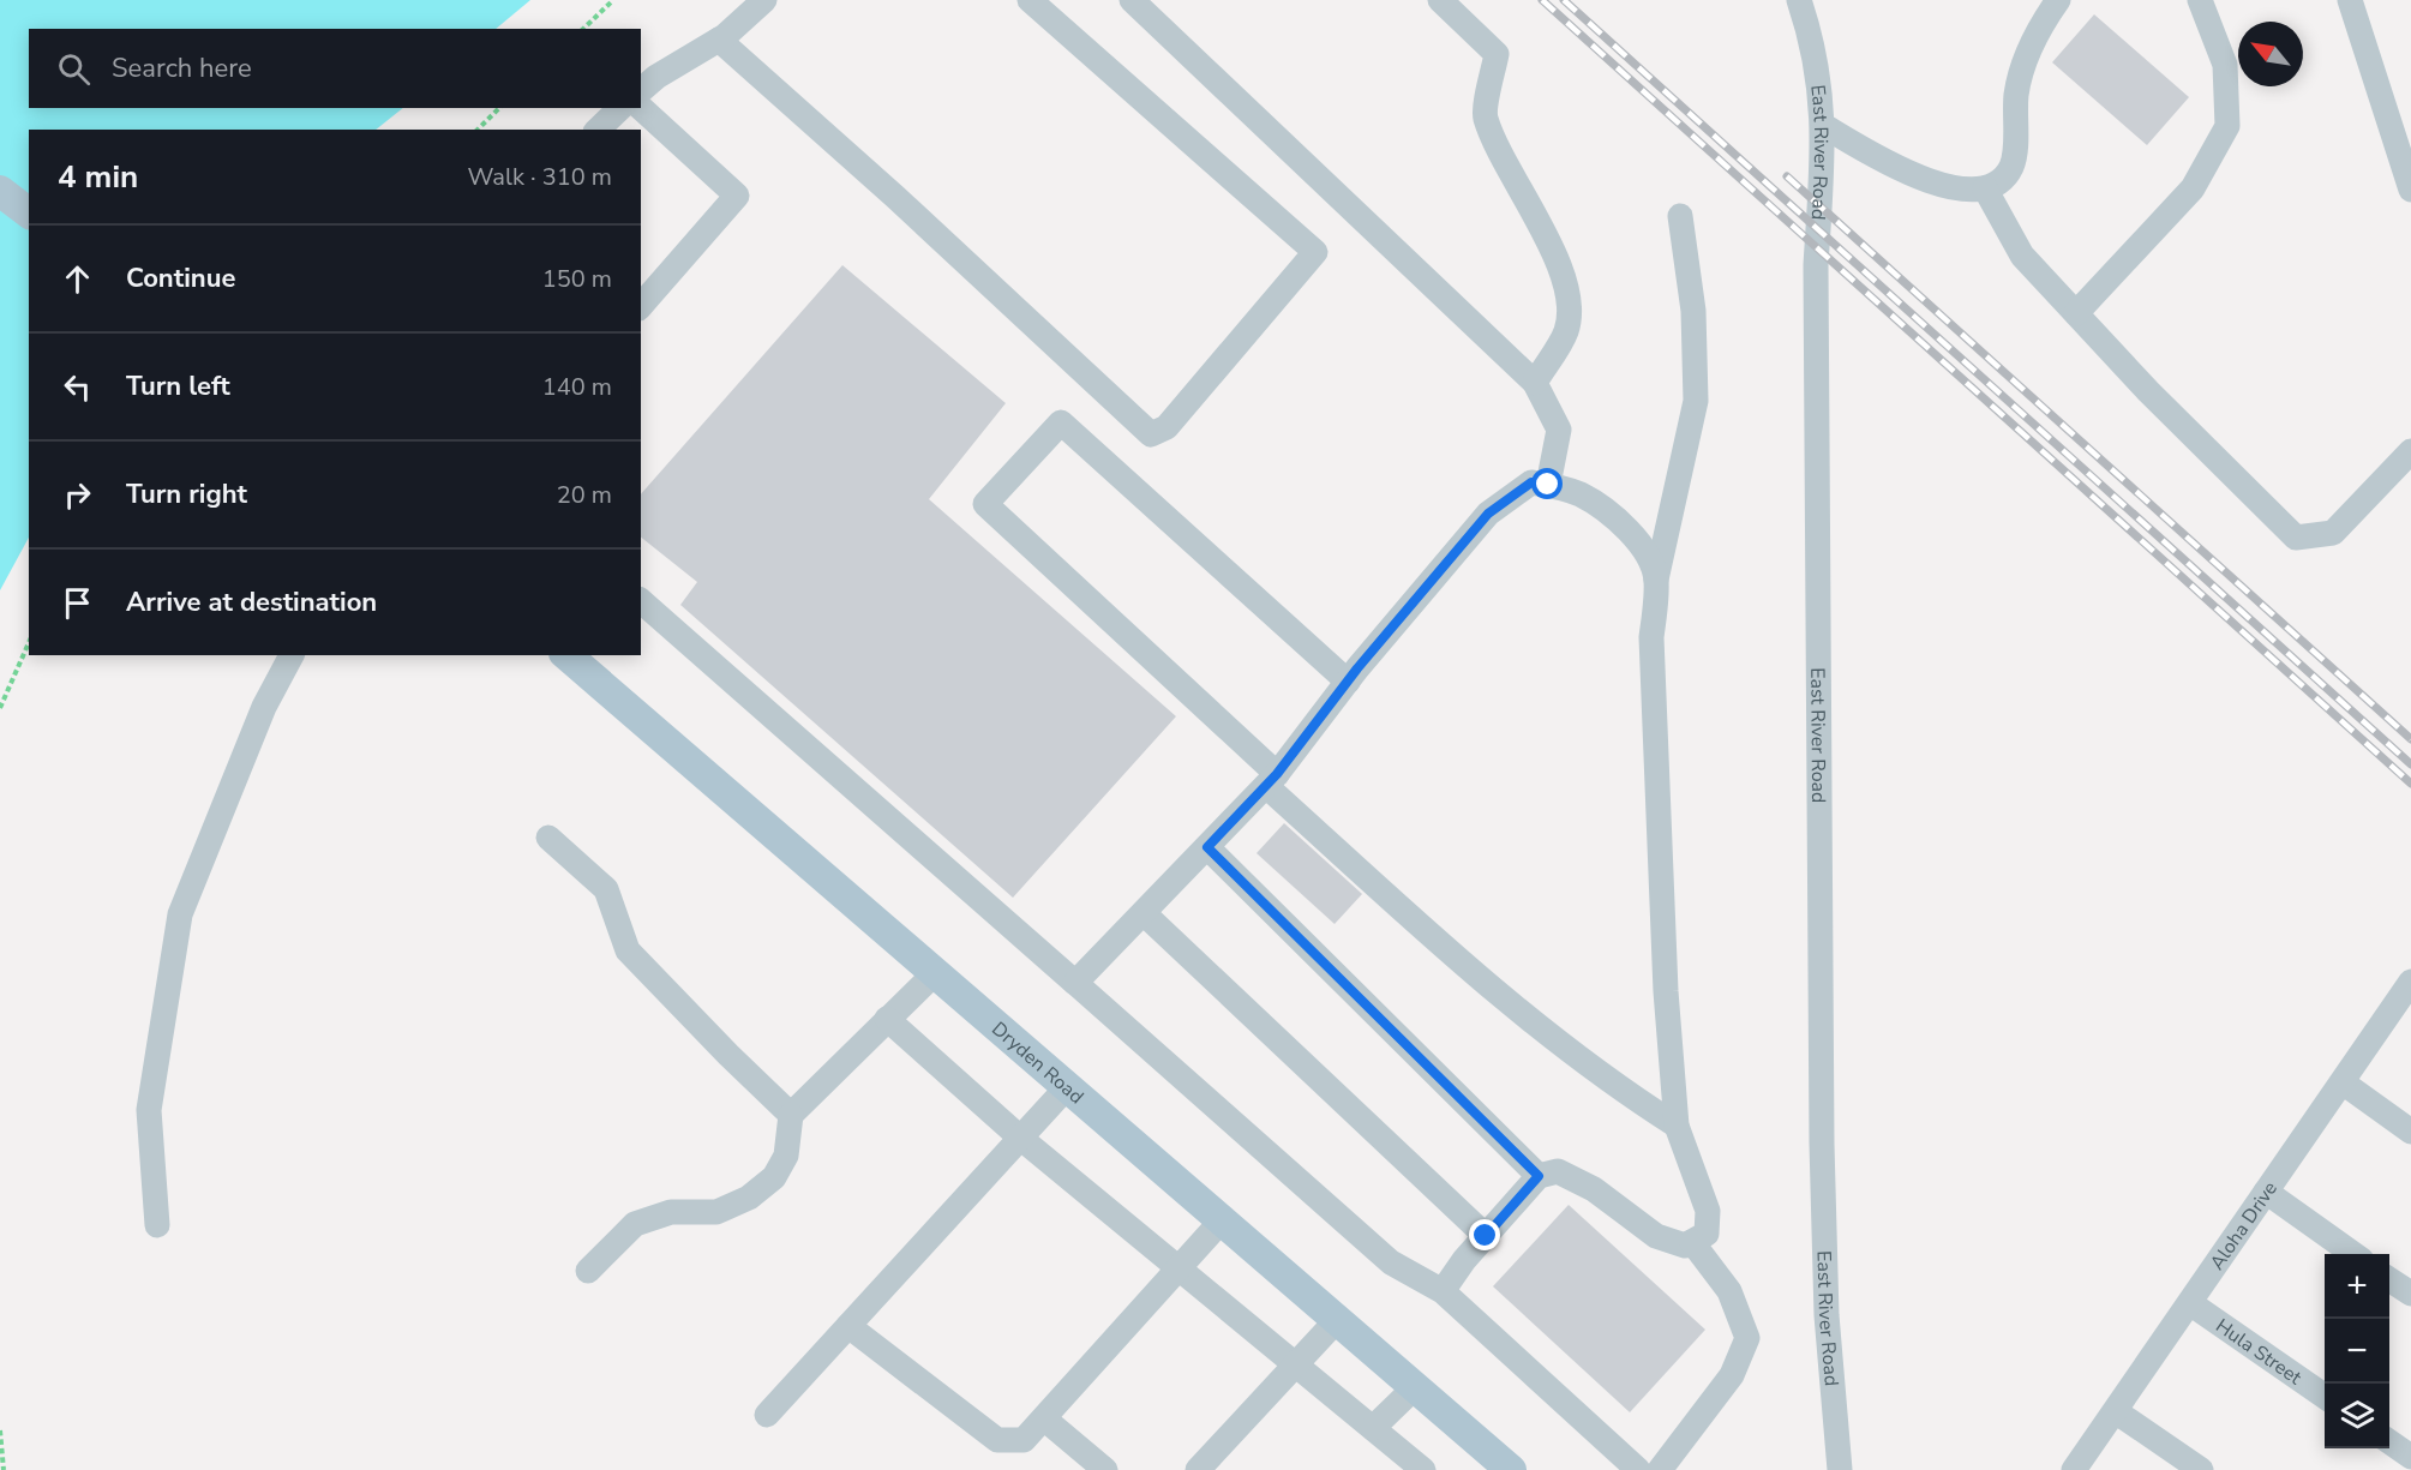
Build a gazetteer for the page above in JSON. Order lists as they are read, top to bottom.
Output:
{
  "streets": {
    "main road": ["Dryden Road"],
    "street": ["East River Road", "Aloha Drive", "Hula Street"]
  },
  "crossings": [
    ["Aloha Drive", "Hula Street"]
  ],
  "north": "top left",
  "page": {
    "search": "Search here",
    "heading": ["4 min", "Walk · 310 m"],
    "list": [
      ["Continue", "150 m"],
      ["Turn left", "140 m"],
      ["Turn right", "20 m"],
      "Arrive at destination"
    ],
    "map_buttons": ["+", "−"]
  }
}
